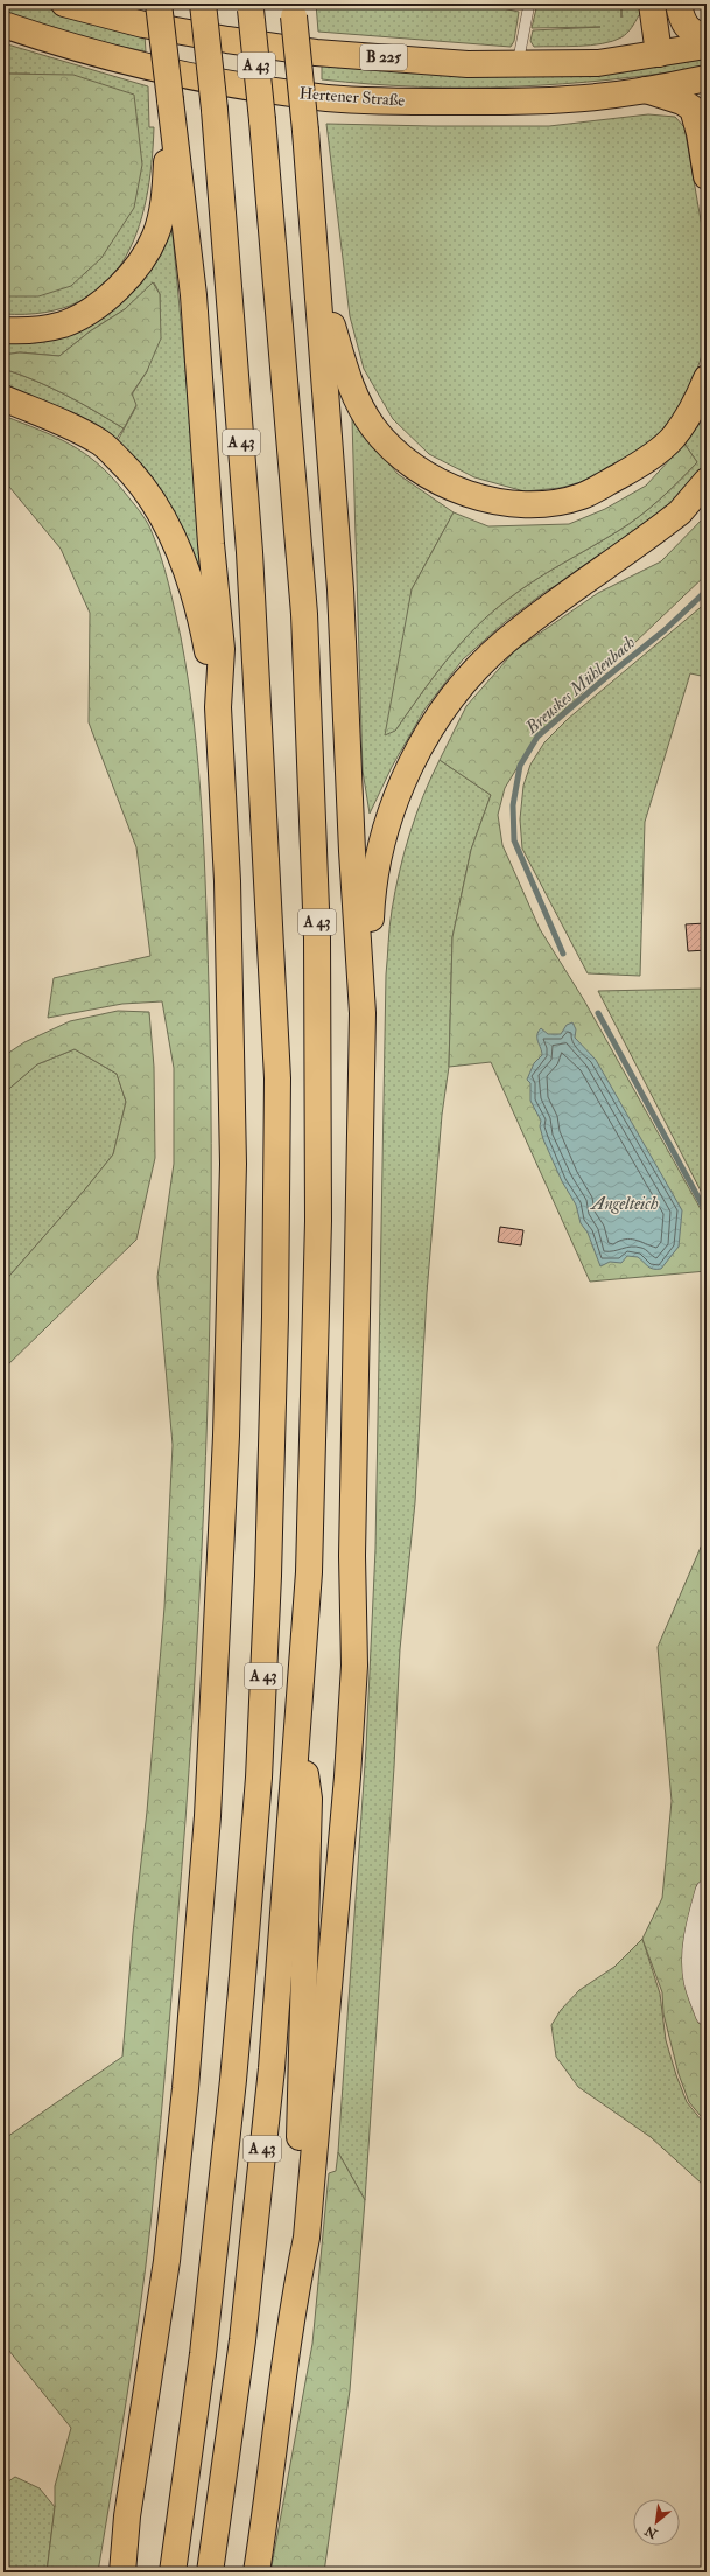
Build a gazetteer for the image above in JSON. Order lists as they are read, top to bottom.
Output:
{
  "streets": {
    "main road": ["B 225", "A 43", "Hertener Straße"]
  },
  "water": ["Breuskes Mühlenbach", "Angelteich"],
  "north": "bottom left"
}
